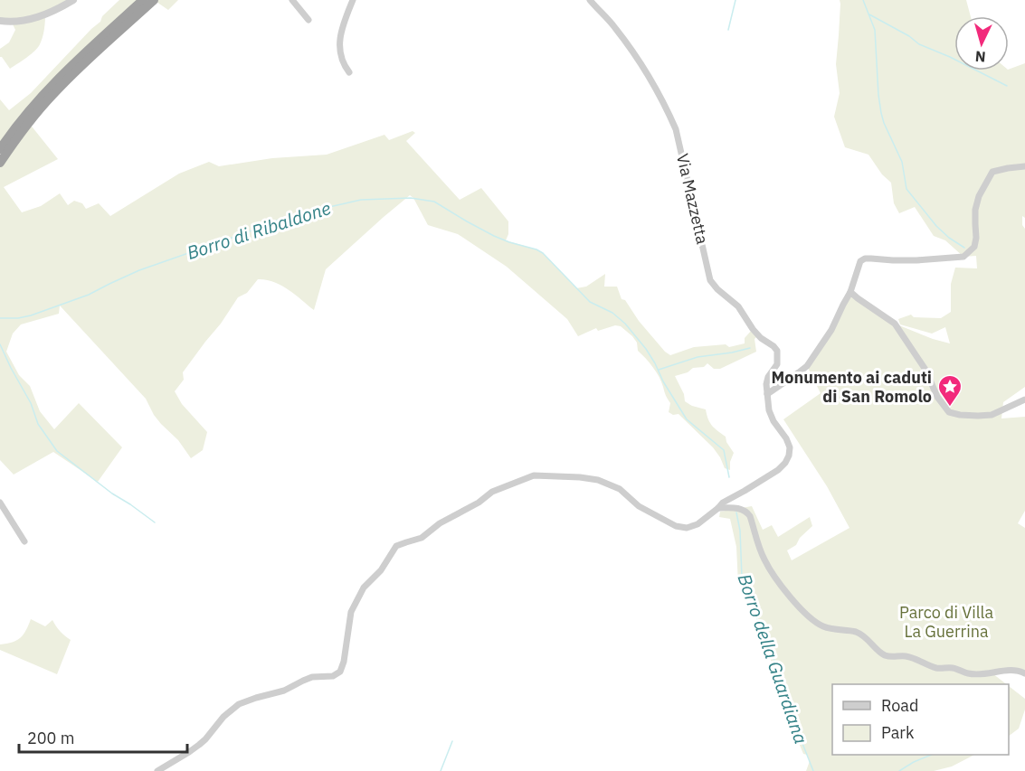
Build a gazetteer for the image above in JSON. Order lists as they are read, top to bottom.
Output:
{
  "streets": {
    "street": ["Via Mazzetta"]
  },
  "water": ["Borro di Ribaldone", "Borro della Guardiana"],
  "parks": ["Parco di Villa La Guerrina"],
  "places": {
    "place": ["Monumento ai caduti di San Romolo"]
  },
  "legend": ["Road", "Park"],
  "scale_bar": "200 m",
  "north": "bottom"
}
